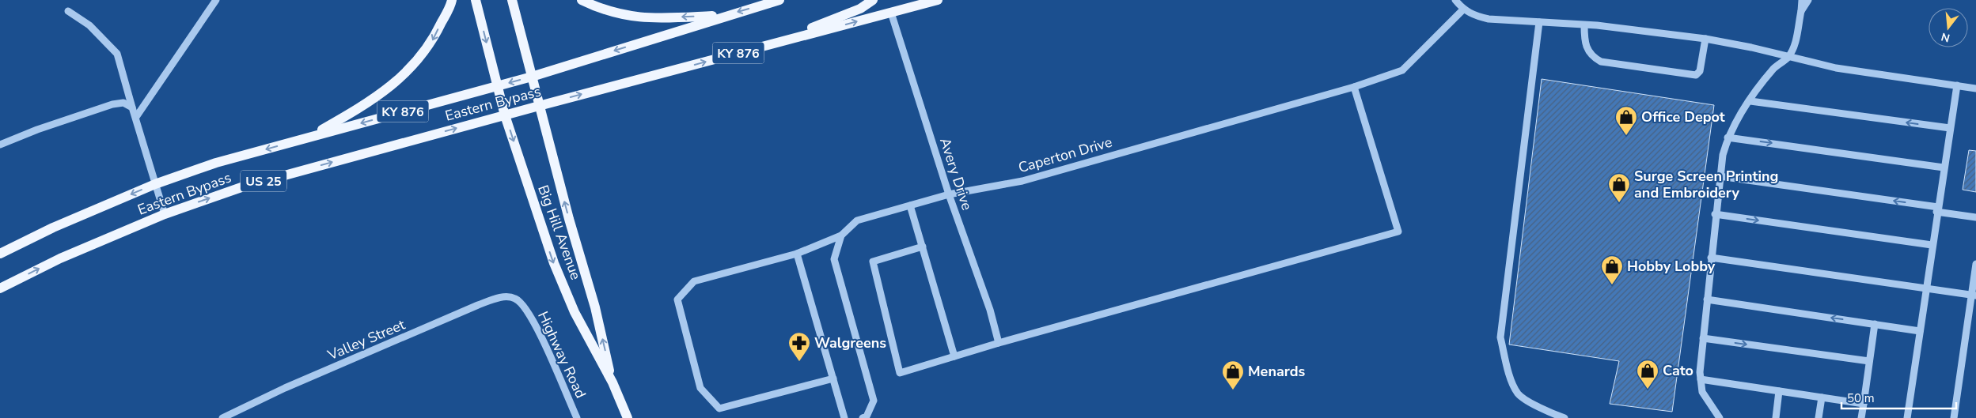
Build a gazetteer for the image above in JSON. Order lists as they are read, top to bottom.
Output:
{
  "streets": {
    "main road": [
      "KY 876",
      "Eastern Bypass",
      "US 25",
      "Big Hill Avenue"
    ],
    "street": [
      "Caperton Drive",
      "Avery Drive",
      "Valley Street",
      "Highway Road"
    ]
  },
  "crossings": [
    ["Eastern Bypass", "Avery Drive"],
    ["Eastern Bypass", "Big Hill Avenue"],
    ["Caperton Drive", "Avery Drive"],
    ["Valley Street", "Highway Road"]
  ],
  "places": {
    "shop": [
      "Office Depot",
      "Surge Screen Printing and Embroidery",
      "Hobby Lobby",
      "Cato",
      "Menards"
    ],
    "pharmacy": ["Walgreens"]
  },
  "scale_bar": "50 m",
  "north": "bottom"
}
